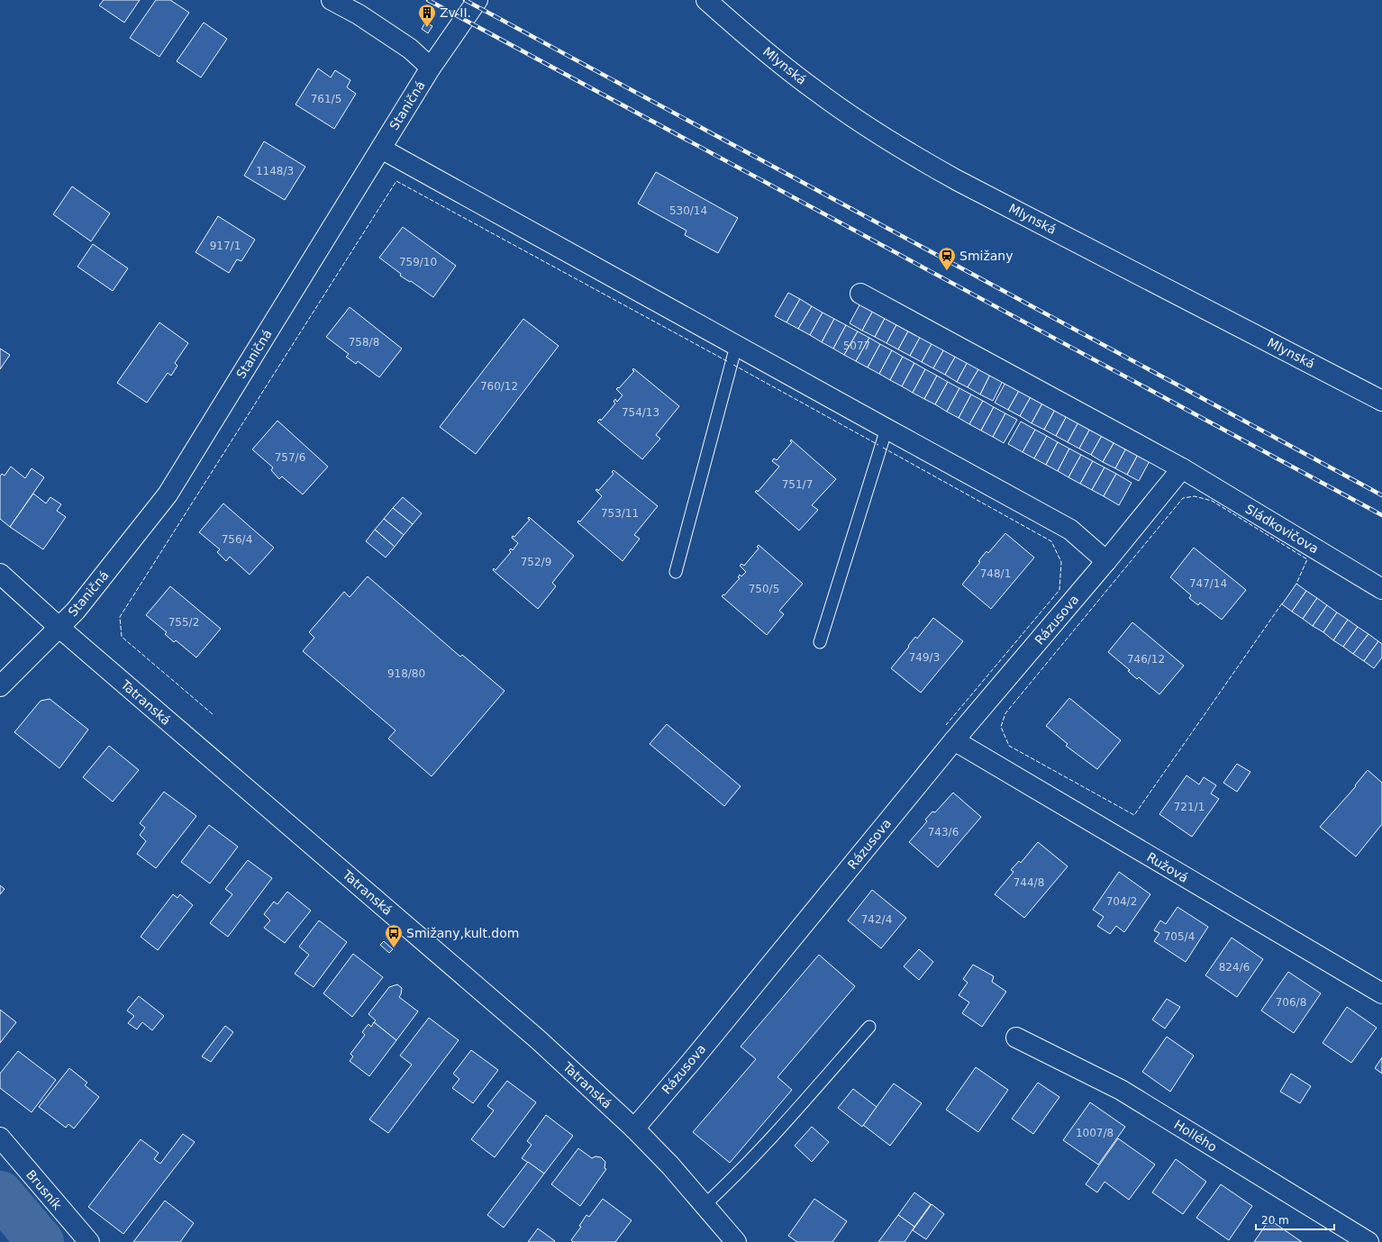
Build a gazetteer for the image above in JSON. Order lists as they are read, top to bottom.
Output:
{
  "streets": {
    "street": [
      "Mlynská",
      "Staničná",
      "Sládkovičova",
      "Rázusova",
      "Tatranská",
      "Ružová",
      "Hollého",
      "Brusník"
    ]
  },
  "crossings": [
    ["Staničná", "Tatranská"],
    ["Sládkovičova", "Rázusova"],
    ["Rázusova", "Tatranská"],
    ["Rázusova", "Ružová"]
  ],
  "places": {
    "building": ["Zv II."],
    "station": ["Smižany"],
    "bus stop": ["Smižany,kult.dom"]
  },
  "house_numbers": [
    "761/5",
    "1148/3",
    "530/14",
    "917/1",
    "759/10",
    "758/8",
    "5077",
    "760/12",
    "754/13",
    "757/6",
    "751/7",
    "753/11",
    "756/4",
    "752/9",
    "748/1",
    "747/14",
    "750/5",
    "755/2",
    "749/3",
    "746/12",
    "918/80",
    "721/1",
    "743/6",
    "744/8",
    "704/2",
    "742/4",
    "705/4",
    "824/6",
    "706/8",
    "1007/8"
  ],
  "scale_bar": "20 m"
}
